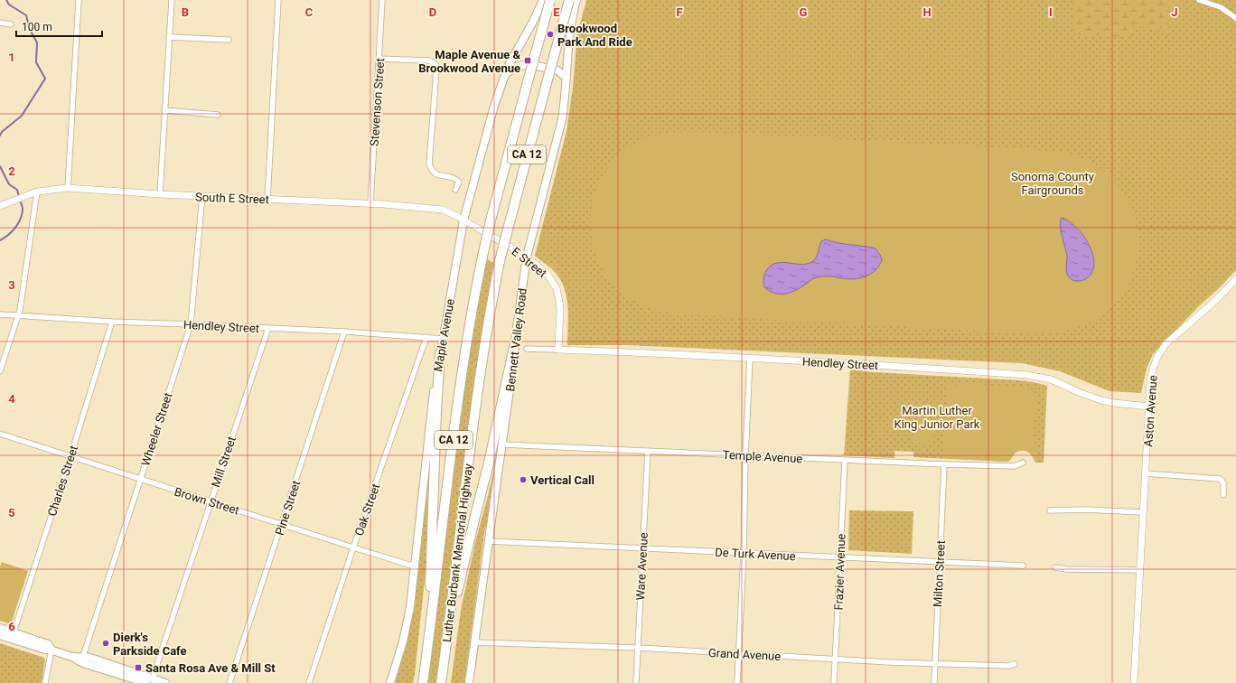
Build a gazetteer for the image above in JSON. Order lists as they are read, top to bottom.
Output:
{
  "streets": {
    "highway": ["CA 12", "Luther Burbank Memorial Highway"],
    "main road": ["Maple Avenue", "Bennett Valley Road"],
    "street": [
      "Stevenson Street",
      "South E Street",
      "E Street",
      "Hendley Street",
      "Aston Avenue",
      "Wheeler Street",
      "Temple Avenue",
      "Mill Street",
      "Charles Street",
      "Brown Street",
      "Pine Street",
      "Oak Street",
      "De Turk Avenue",
      "Ware Avenue",
      "Frazier Avenue",
      "Milton Street",
      "Grand Avenue"
    ]
  },
  "crossings": [
    ["Stevenson Street", "South E Street"],
    ["South E Street", "E Street"],
    ["South E Street", "Maple Avenue"],
    ["South E Street", "Wheeler Street"],
    ["E Street", "Hendley Street"],
    ["E Street", "Maple Avenue"],
    ["E Street", "Bennett Valley Road"],
    ["Hendley Street", "Maple Avenue"],
    ["Hendley Street", "Aston Avenue"],
    ["Hendley Street", "Wheeler Street"],
    ["Hendley Street", "Mill Street"],
    ["Hendley Street", "Charles Street"],
    ["Hendley Street", "Pine Street"],
    ["Hendley Street", "Oak Street"],
    ["Maple Avenue", "Brown Street"],
    ["Bennett Valley Road", "Temple Avenue"],
    ["Bennett Valley Road", "De Turk Avenue"],
    ["Bennett Valley Road", "Grand Avenue"],
    ["Wheeler Street", "Brown Street"],
    ["Temple Avenue", "Ware Avenue"],
    ["Temple Avenue", "Frazier Avenue"],
    ["Temple Avenue", "Milton Street"],
    ["Mill Street", "Brown Street"],
    ["Charles Street", "Brown Street"],
    ["Brown Street", "Pine Street"],
    ["Brown Street", "Oak Street"],
    ["De Turk Avenue", "Ware Avenue"],
    ["De Turk Avenue", "Frazier Avenue"],
    ["De Turk Avenue", "Milton Street"],
    ["Ware Avenue", "Grand Avenue"],
    ["Frazier Avenue", "Grand Avenue"],
    ["Milton Street", "Grand Avenue"]
  ],
  "parks": ["Sonoma County Fairgrounds", "Martin Luther King Junior Park"],
  "places": {
    "other": ["Brookwood Park And Ride", "Vertical Call", "Dierk's Parkside Cafe"],
    "transit": ["Maple Avenue & Brookwood Avenue", "Santa Rosa Ave & Mill St"]
  },
  "scale_bar": "100 m",
  "grid": {
    "columns": [
      "B",
      "C",
      "D",
      "E",
      "F",
      "G",
      "H",
      "I",
      "J"
    ],
    "rows": [
      "1",
      "2",
      "3",
      "4",
      "5",
      "6"
    ]
  }
}
